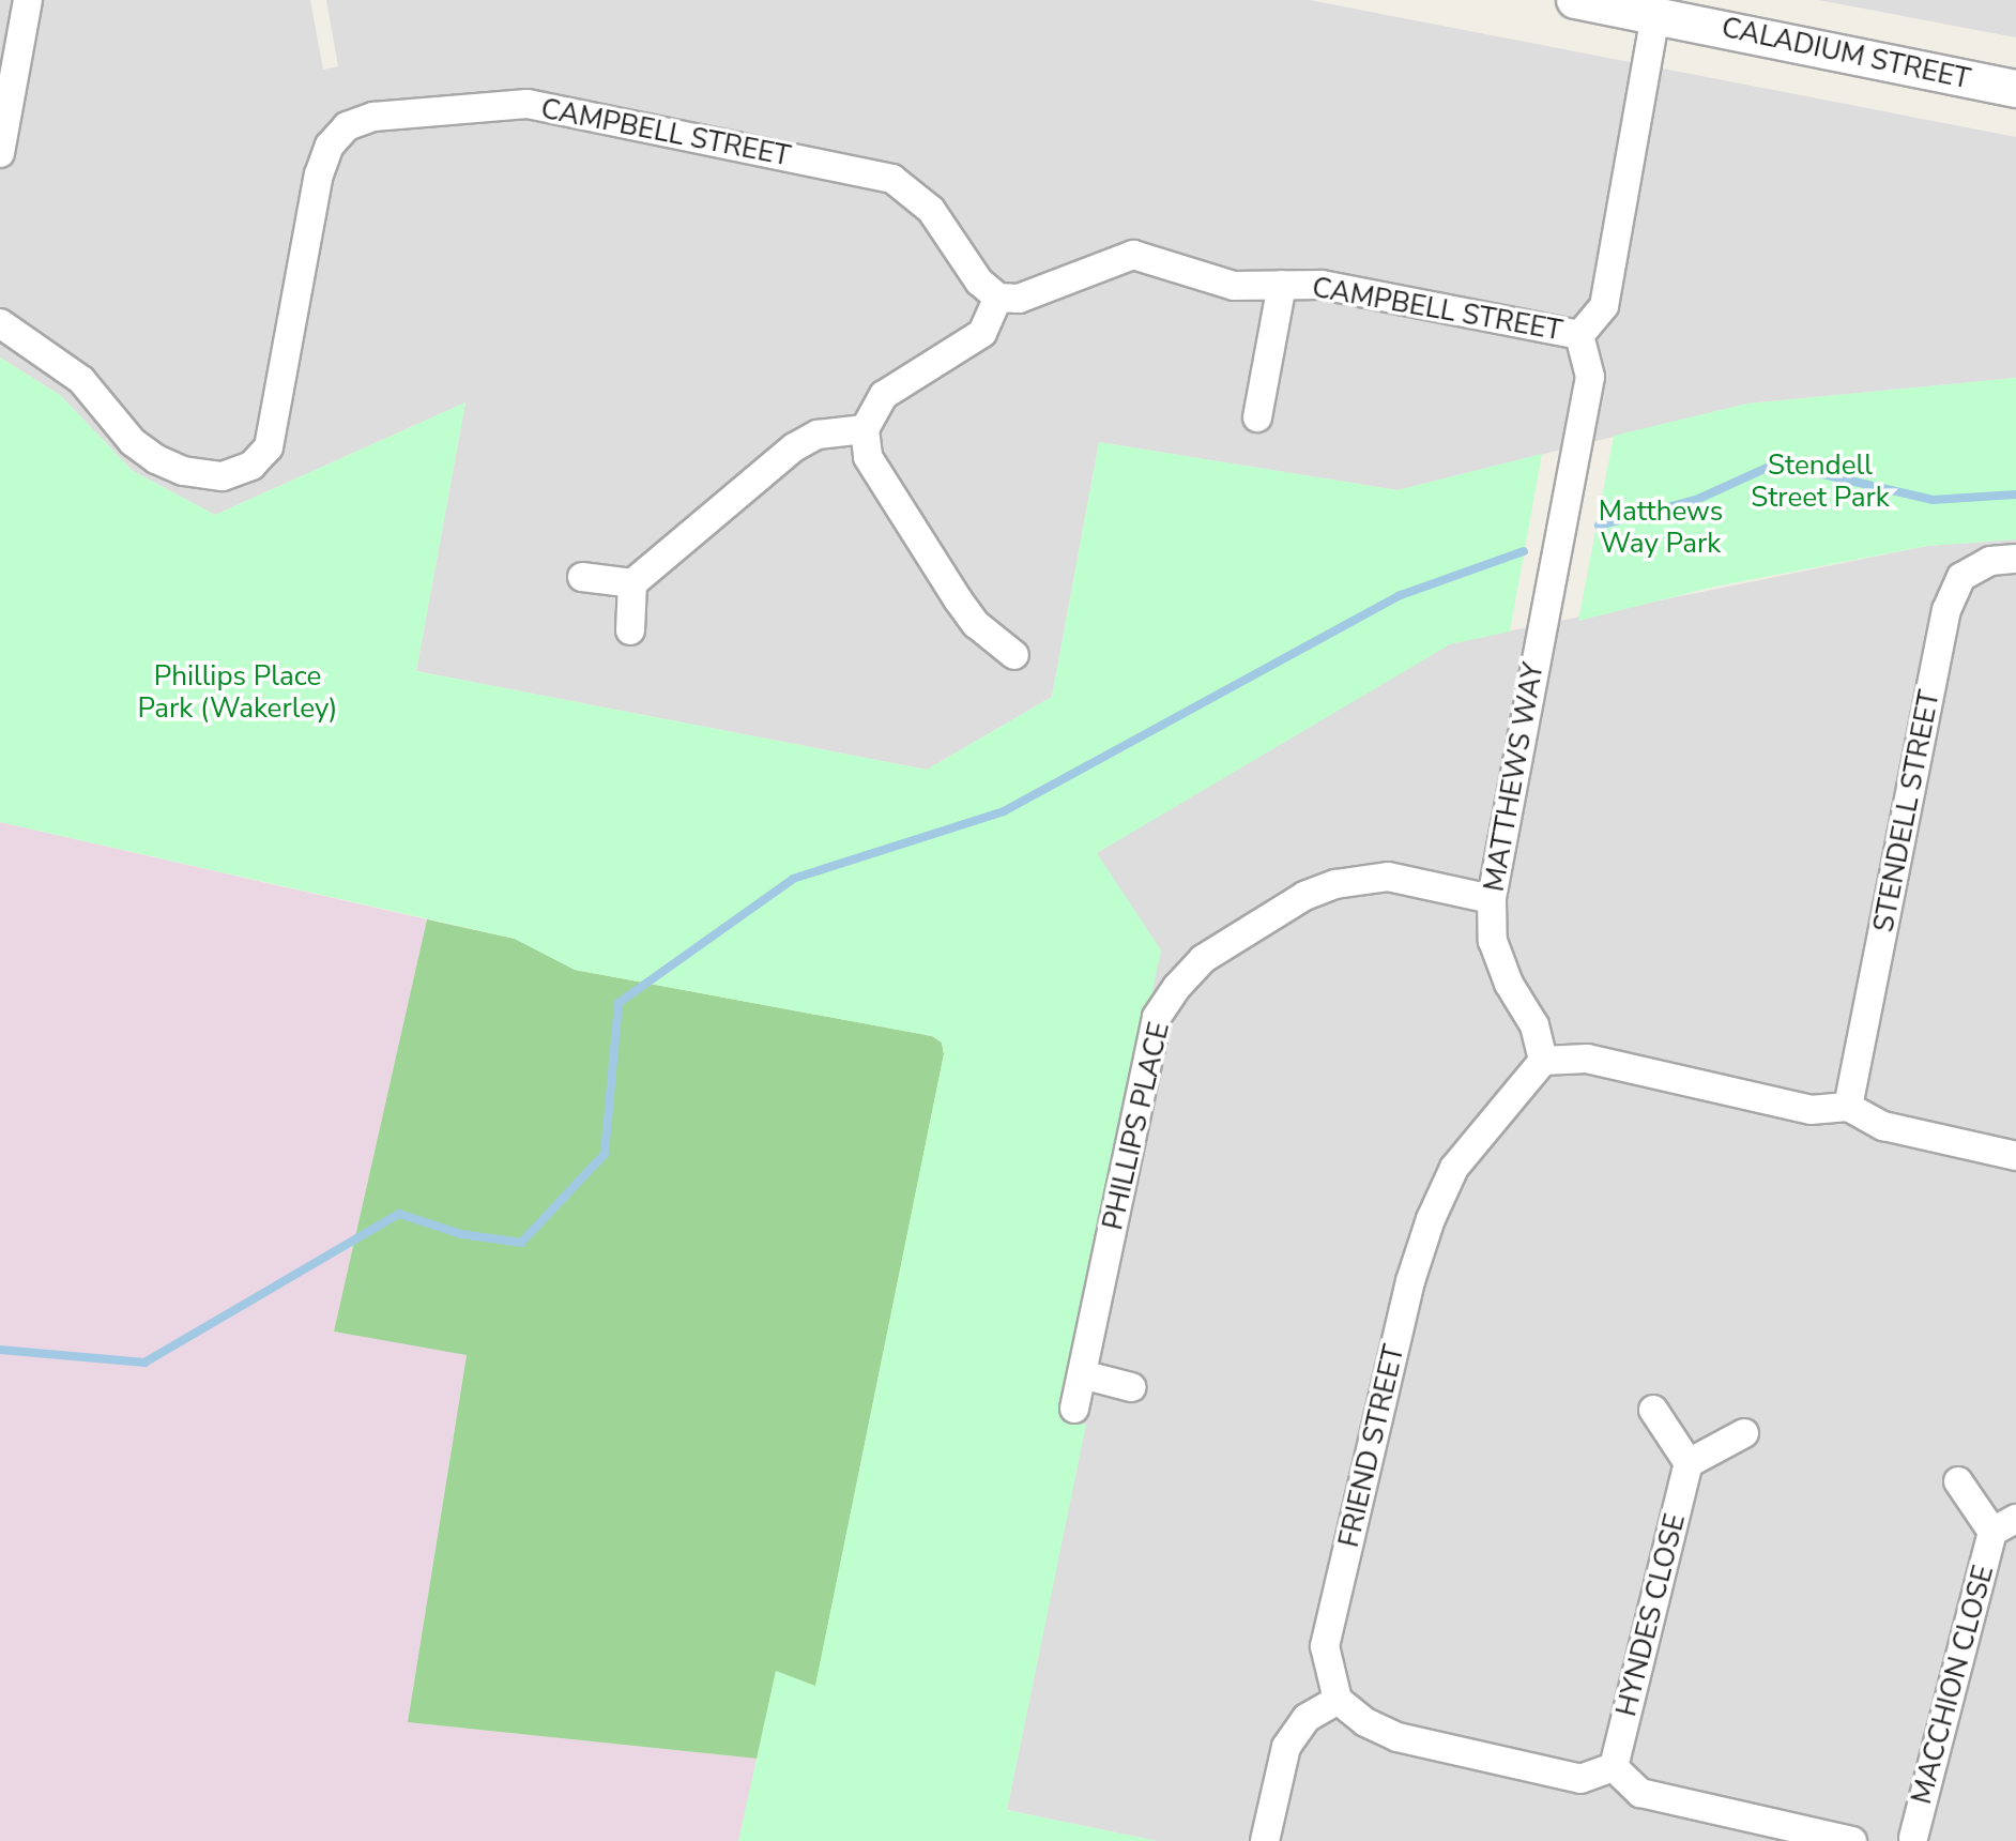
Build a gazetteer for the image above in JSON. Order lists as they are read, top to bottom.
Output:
{
  "streets": {
    "street": [
      "CALADIUM STREET",
      "CAMPBELL STREET",
      "MATTHEWS WAY",
      "STENDELL STREET",
      "PHILLIPS PLACE",
      "FRIEND STREET",
      "HYNDES CLOSE",
      "MACCHION CLOSE"
    ]
  },
  "crossings": [
    ["CAMPBELL STREET", "MATTHEWS WAY"],
    ["MATTHEWS WAY", "PHILLIPS PLACE"],
    ["MATTHEWS WAY", "FRIEND STREET"]
  ],
  "parks": ["Stendell Street Park", "Matthews Way Park", "Phillips Place Park (Wakerley)"]
}
